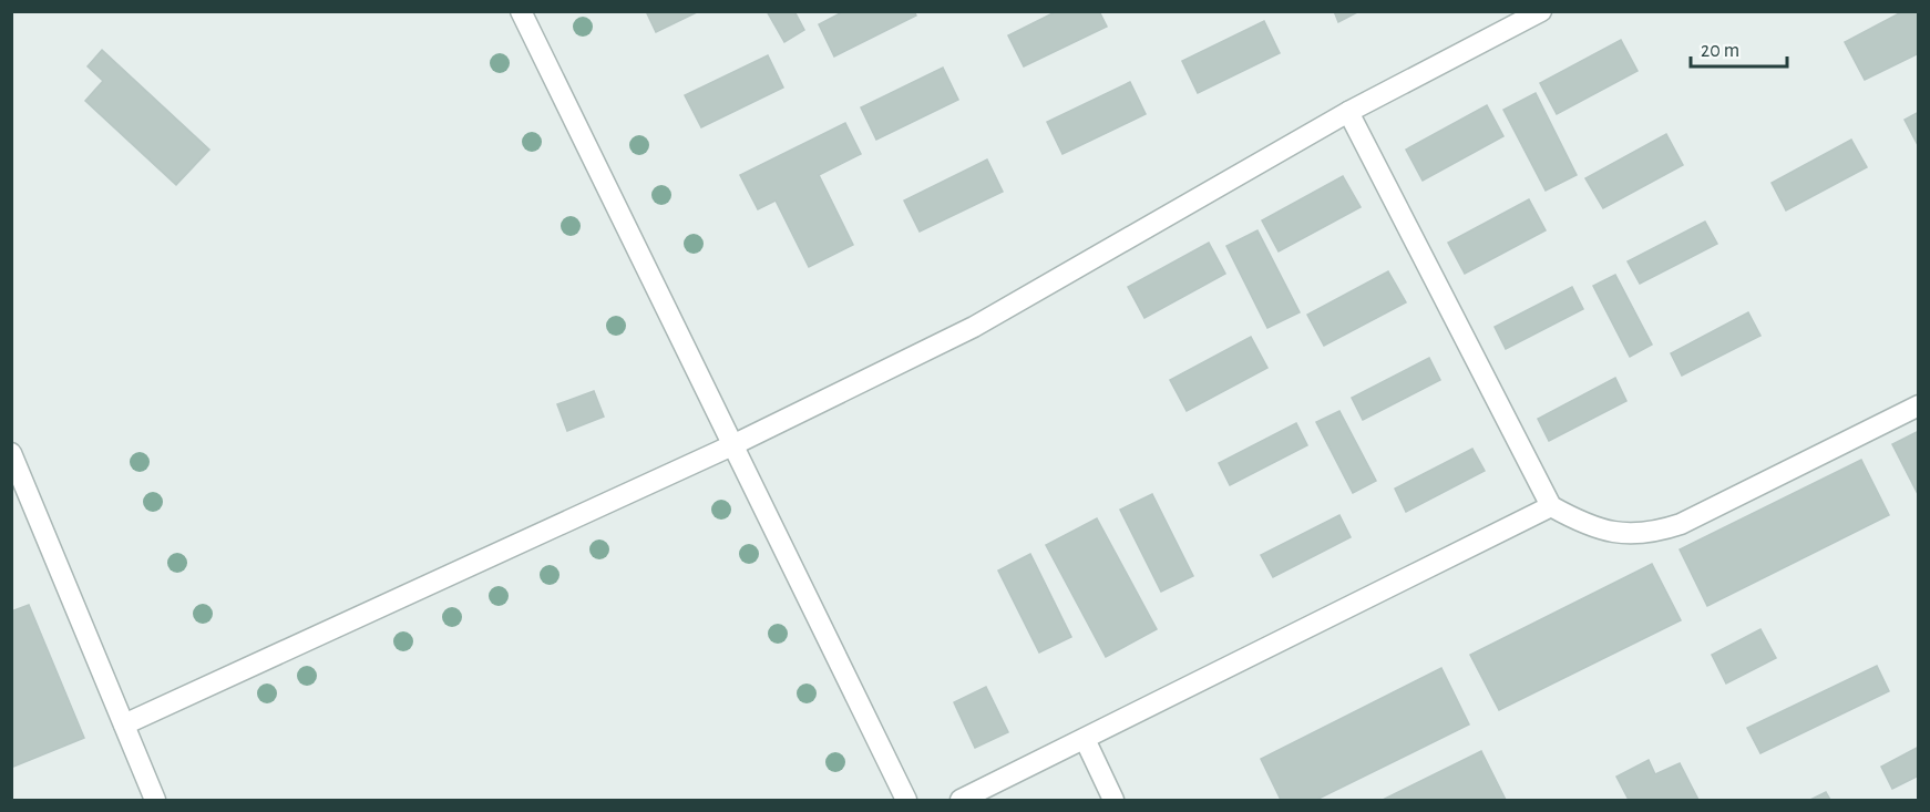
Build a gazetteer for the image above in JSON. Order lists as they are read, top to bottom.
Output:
{
  "scale_bar": "20 m"
}
